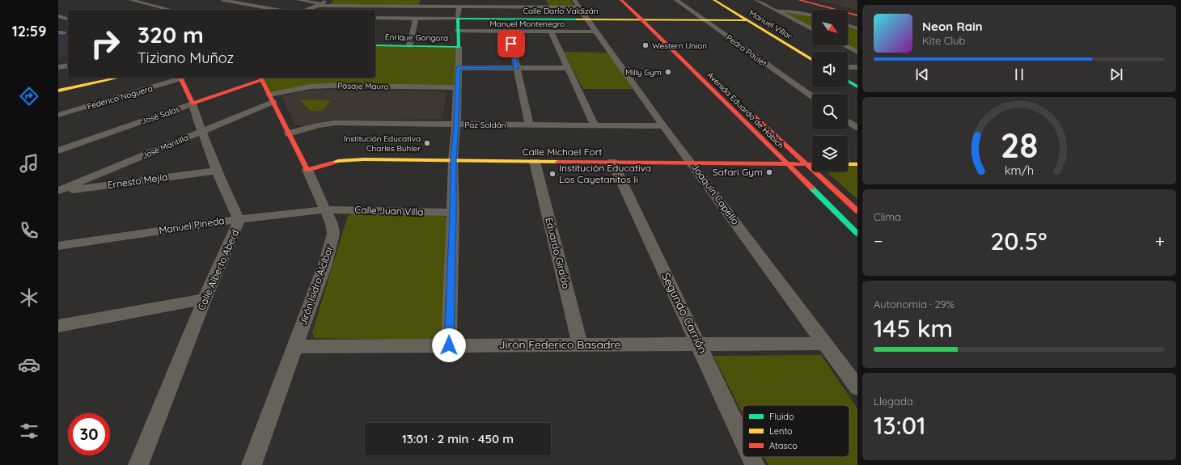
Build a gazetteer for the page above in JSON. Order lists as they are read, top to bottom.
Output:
{
  "streets": {
    "street": [
      "Calle Darío Valdizán",
      "Manuel Montenegro",
      "Manuel Villar",
      "Enrique Gongora",
      "Pedro Paulet",
      "Pasaje Mauro",
      "Federico Noguera",
      "Avenida Eduardo de Habich",
      "José Salas",
      "Paz Soldán",
      "José Mantilla",
      "Calle Michael Fort",
      "Ernesto Mejía",
      "Joaquín Capello",
      "Calle Juan Villa",
      "Manuel Pineda",
      "Eduardo Giraldo",
      "Calle Alberto Aberd",
      "Jirón Isidro Alcíbar",
      "Segundo Carrión",
      "Jirón Federico Basadre"
    ]
  },
  "crossings": [
    ["Calle Darío Valdizán", "Manuel Villar"],
    ["Calle Darío Valdizán", "Pedro Paulet"],
    ["Calle Darío Valdizán", "Avenida Eduardo de Habich"],
    ["Calle Darío Valdizán", "Joaquín Capello"],
    ["Manuel Montenegro", "Joaquín Capello"],
    ["Pasaje Mauro", "José Mantilla"],
    ["Pasaje Mauro", "Jirón Isidro Alcíbar"],
    ["Federico Noguera", "Calle Alberto Aberd"],
    ["Avenida Eduardo de Habich", "Calle Michael Fort"],
    ["José Salas", "Calle Alberto Aberd"],
    ["José Salas", "Jirón Isidro Alcíbar"],
    ["Paz Soldán", "Joaquín Capello"],
    ["Paz Soldán", "Jirón Isidro Alcíbar"],
    ["José Mantilla", "Ernesto Mejía"],
    ["José Mantilla", "Calle Alberto Aberd"],
    ["José Mantilla", "Jirón Isidro Alcíbar"],
    ["Calle Michael Fort", "Joaquín Capello"],
    ["Calle Michael Fort", "Eduardo Giraldo"],
    ["Calle Michael Fort", "Jirón Isidro Alcíbar"],
    ["Calle Michael Fort", "Segundo Carrión"],
    ["Ernesto Mejía", "Calle Alberto Aberd"],
    ["Joaquín Capello", "Jirón Federico Basadre"],
    ["Calle Juan Villa", "Manuel Pineda"],
    ["Calle Juan Villa", "Jirón Isidro Alcíbar"],
    ["Manuel Pineda", "Calle Alberto Aberd"],
    ["Manuel Pineda", "Jirón Isidro Alcíbar"],
    ["Eduardo Giraldo", "Jirón Federico Basadre"],
    ["Jirón Isidro Alcíbar", "Jirón Federico Basadre"],
    ["Segundo Carrión", "Jirón Federico Basadre"]
  ],
  "places": [
    "Western Union",
    "Milly Gym",
    "Institución Educativa Charles Buhler",
    "Safari Gym",
    "Institución Educativa Los Cayetanitos Ii"
  ],
  "legend": ["Fluido", "Lento", "Atasco"],
  "north": "bottom right",
  "page": {
    "tabs": "12:59",
    "turn": ["320 m", "Tiziano Muñoz"],
    "song": ["Neon Rain", "Kite Club"],
    "tile": [
      "Clima",
      ["Autonomía · 29%", "145 km"],
      ["Llegada", "13:01"]
    ],
    "heat": ["−", "20.5°", "+"],
    "limit": "30",
    "trip": "13:01 · 2 min · 450 m",
    "gauge": ["28", "km/h"]
  }
}
